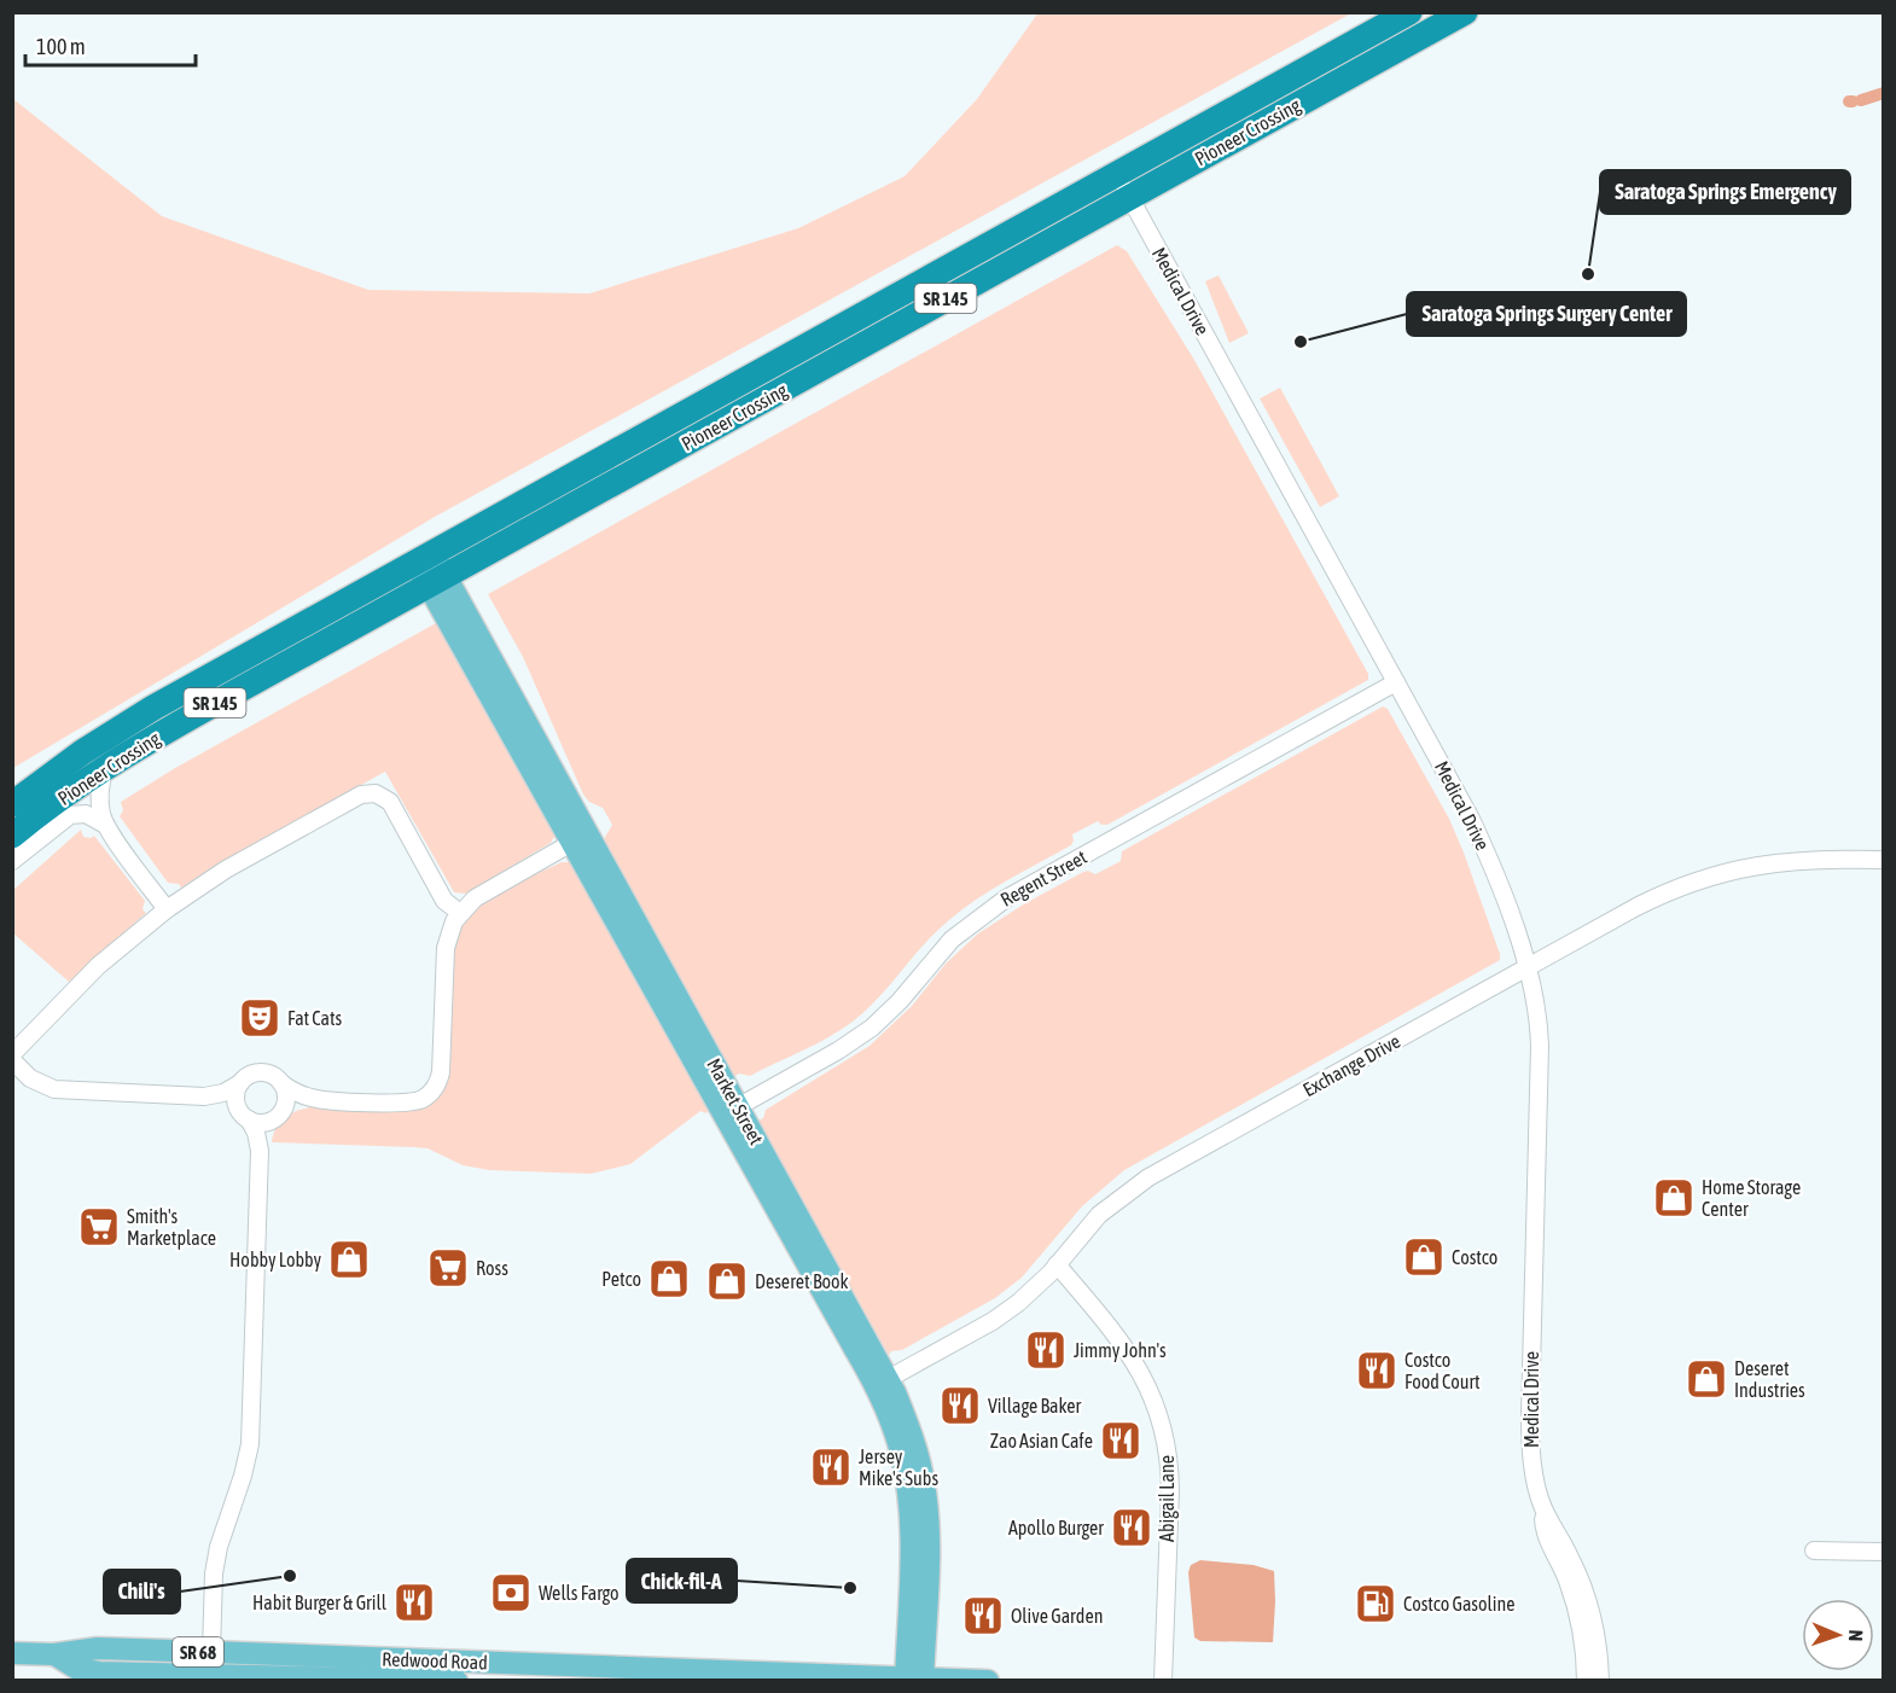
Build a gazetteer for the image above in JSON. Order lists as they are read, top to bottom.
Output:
{
  "streets": {
    "highway": ["Pioneer Crossing", "SR 145"],
    "main road": ["Market Street", "SR 68", "Redwood Road"],
    "street": [
      "Medical Drive",
      "Regent Street",
      "Exchange Drive",
      "Abigail Lane"
    ]
  },
  "crossings": [
    ["Pioneer Crossing", "Medical Drive"],
    ["Pioneer Crossing", "Market Street"],
    ["Medical Drive", "Regent Street"],
    ["Medical Drive", "Exchange Drive"],
    ["Regent Street", "Market Street"],
    ["Exchange Drive", "Market Street"],
    ["Exchange Drive", "Abigail Lane"],
    ["Market Street", "Redwood Road"]
  ],
  "places": {
    "other": [
      "Saratoga Springs Emergency",
      "Saratoga Springs Surgery Center",
      "Chili's",
      "Chick-fil-A"
    ],
    "theatre": ["Fat Cats"],
    "shop": [
      "Home Storage Center",
      "Costco",
      "Hobby Lobby",
      "Petco",
      "Deseret Book",
      "Deseret Industries"
    ],
    "supermarket": ["Smith's Marketplace", "Ross"],
    "restaurant": [
      "Jimmy John's",
      "Costco Food Court",
      "Village Baker",
      "Zao Asian Cafe",
      "Jersey Mike's Subs",
      "Apollo Burger",
      "Habit Burger & Grill",
      "Olive Garden"
    ],
    "bank": ["Wells Fargo"],
    "fuel station": ["Costco Gasoline"]
  },
  "scale_bar": "100 m",
  "north": "right"
}
